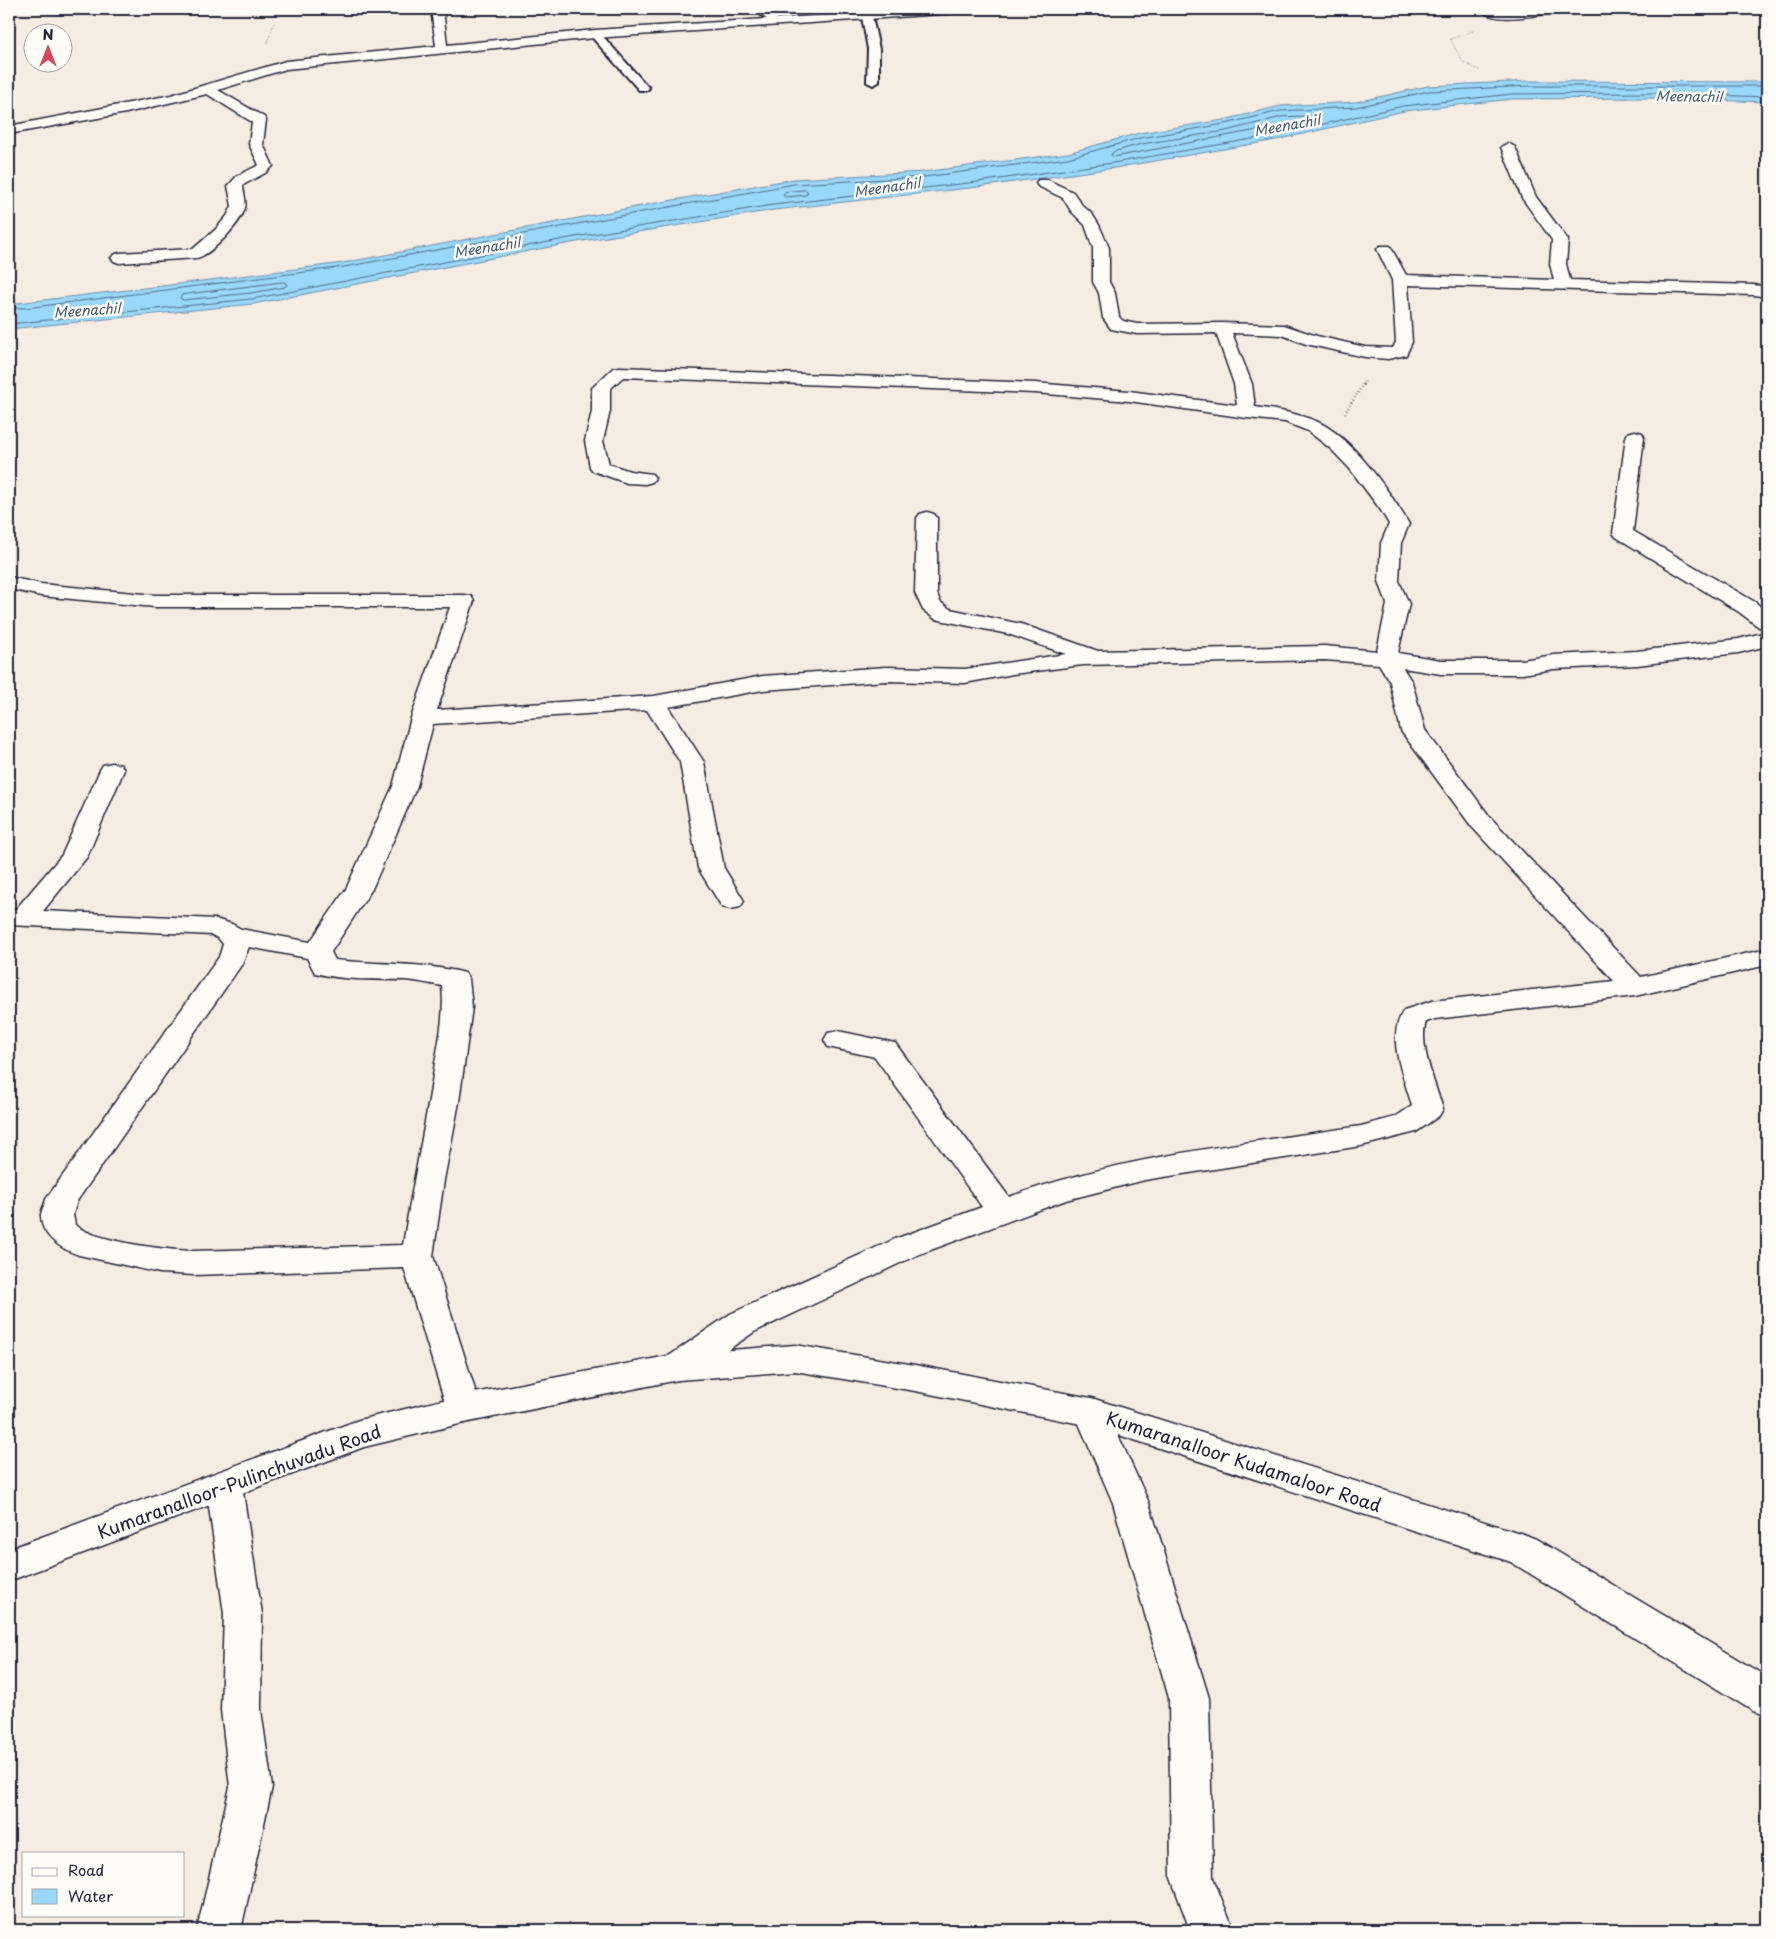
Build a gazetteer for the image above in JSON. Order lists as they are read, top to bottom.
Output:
{
  "streets": {
    "street": ["Kumaranalloor Kudamaloor Road", "Kumaranalloor-Pulinchuvadu Road"]
  },
  "crossings": [
    ["Kumaranalloor Kudamaloor Road", "Kumaranalloor-Pulinchuvadu Road"]
  ],
  "water": ["Meenachil"],
  "legend": ["Road", "Water"],
  "north": "top"
}
